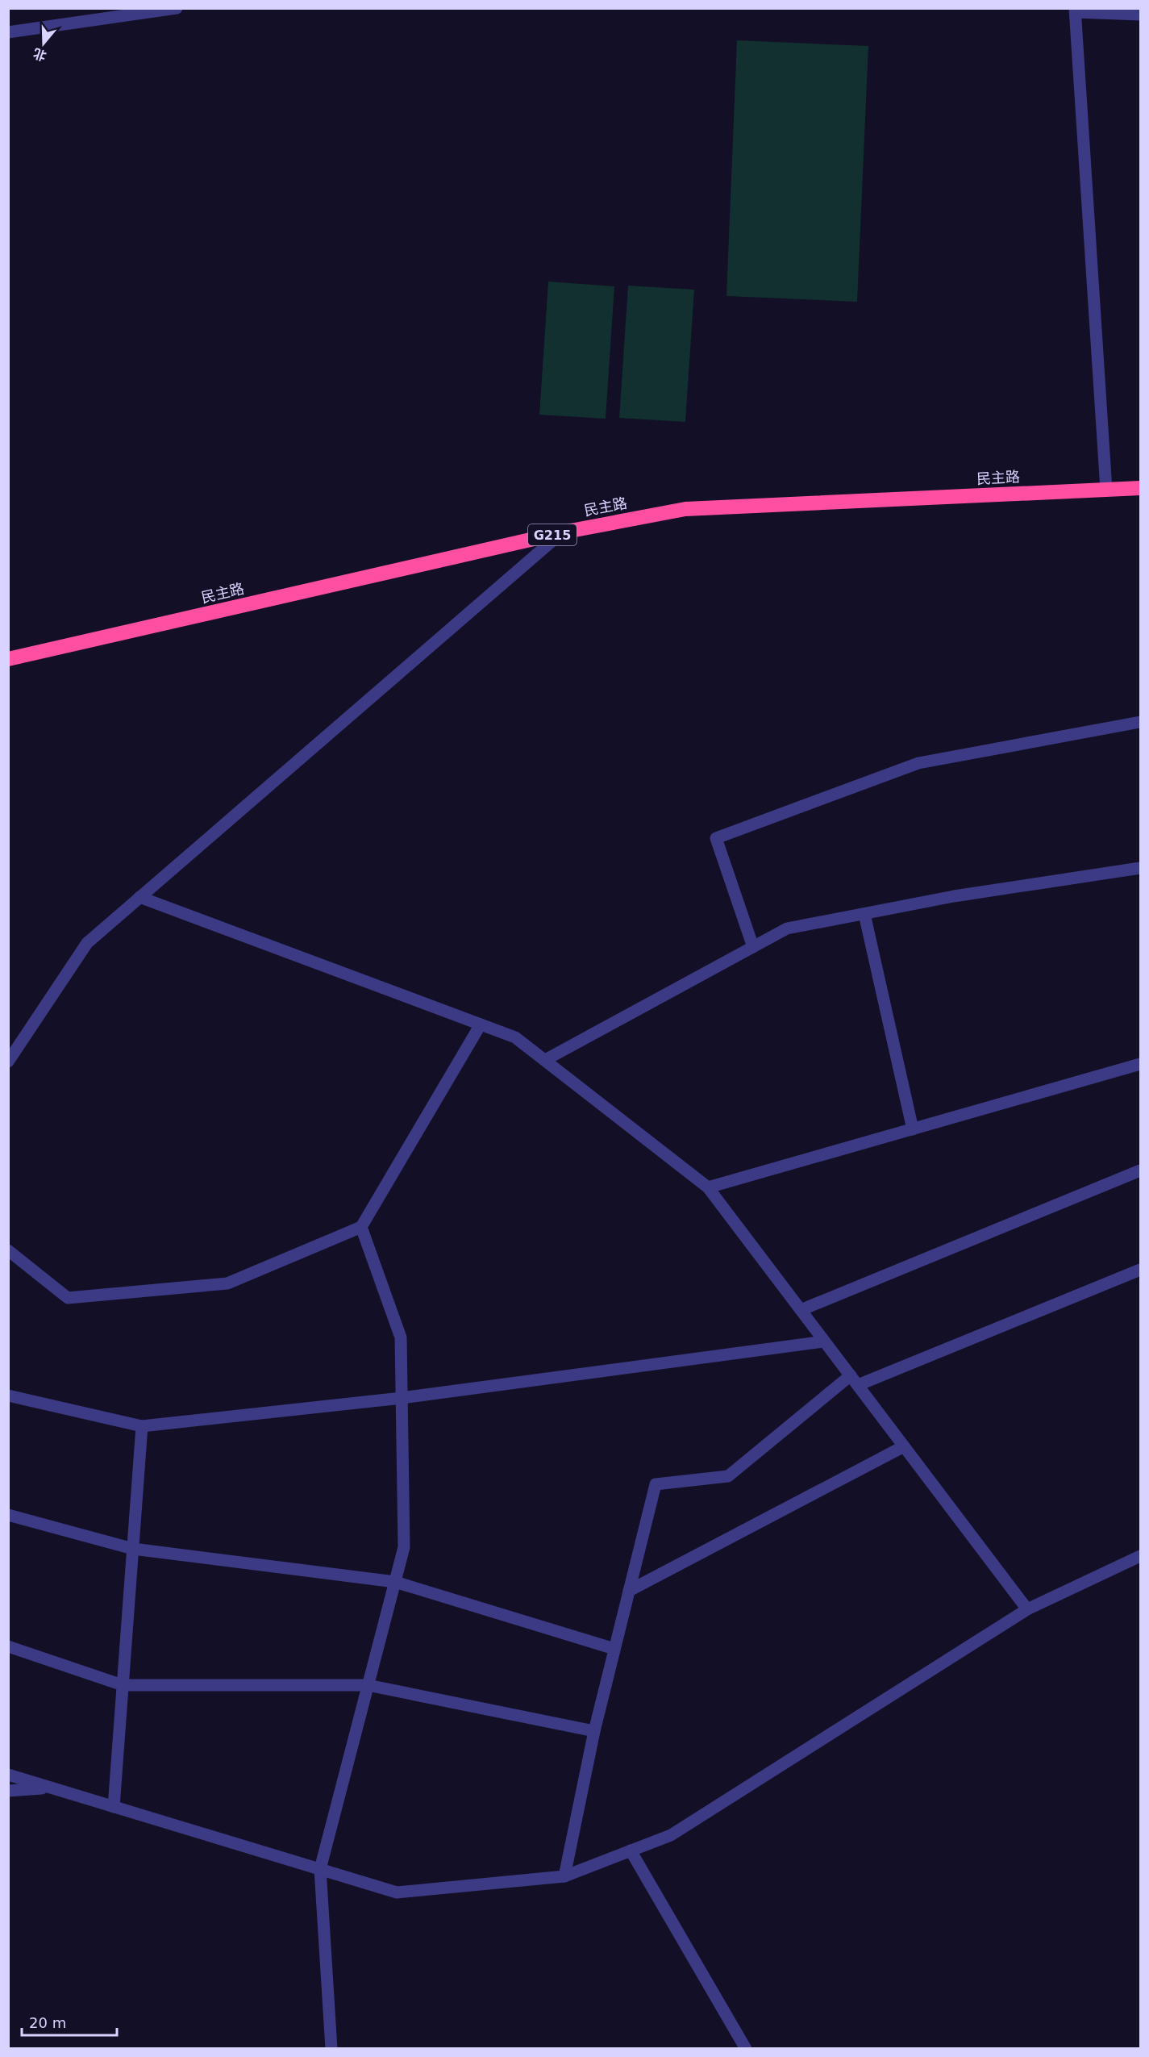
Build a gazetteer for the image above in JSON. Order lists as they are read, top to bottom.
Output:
{
  "streets": {
    "highway": ["民主路", "G215"]
  },
  "crossings": [
    ["民主路", "G215"]
  ],
  "scale_bar": "20 m",
  "north": "bottom"
}
